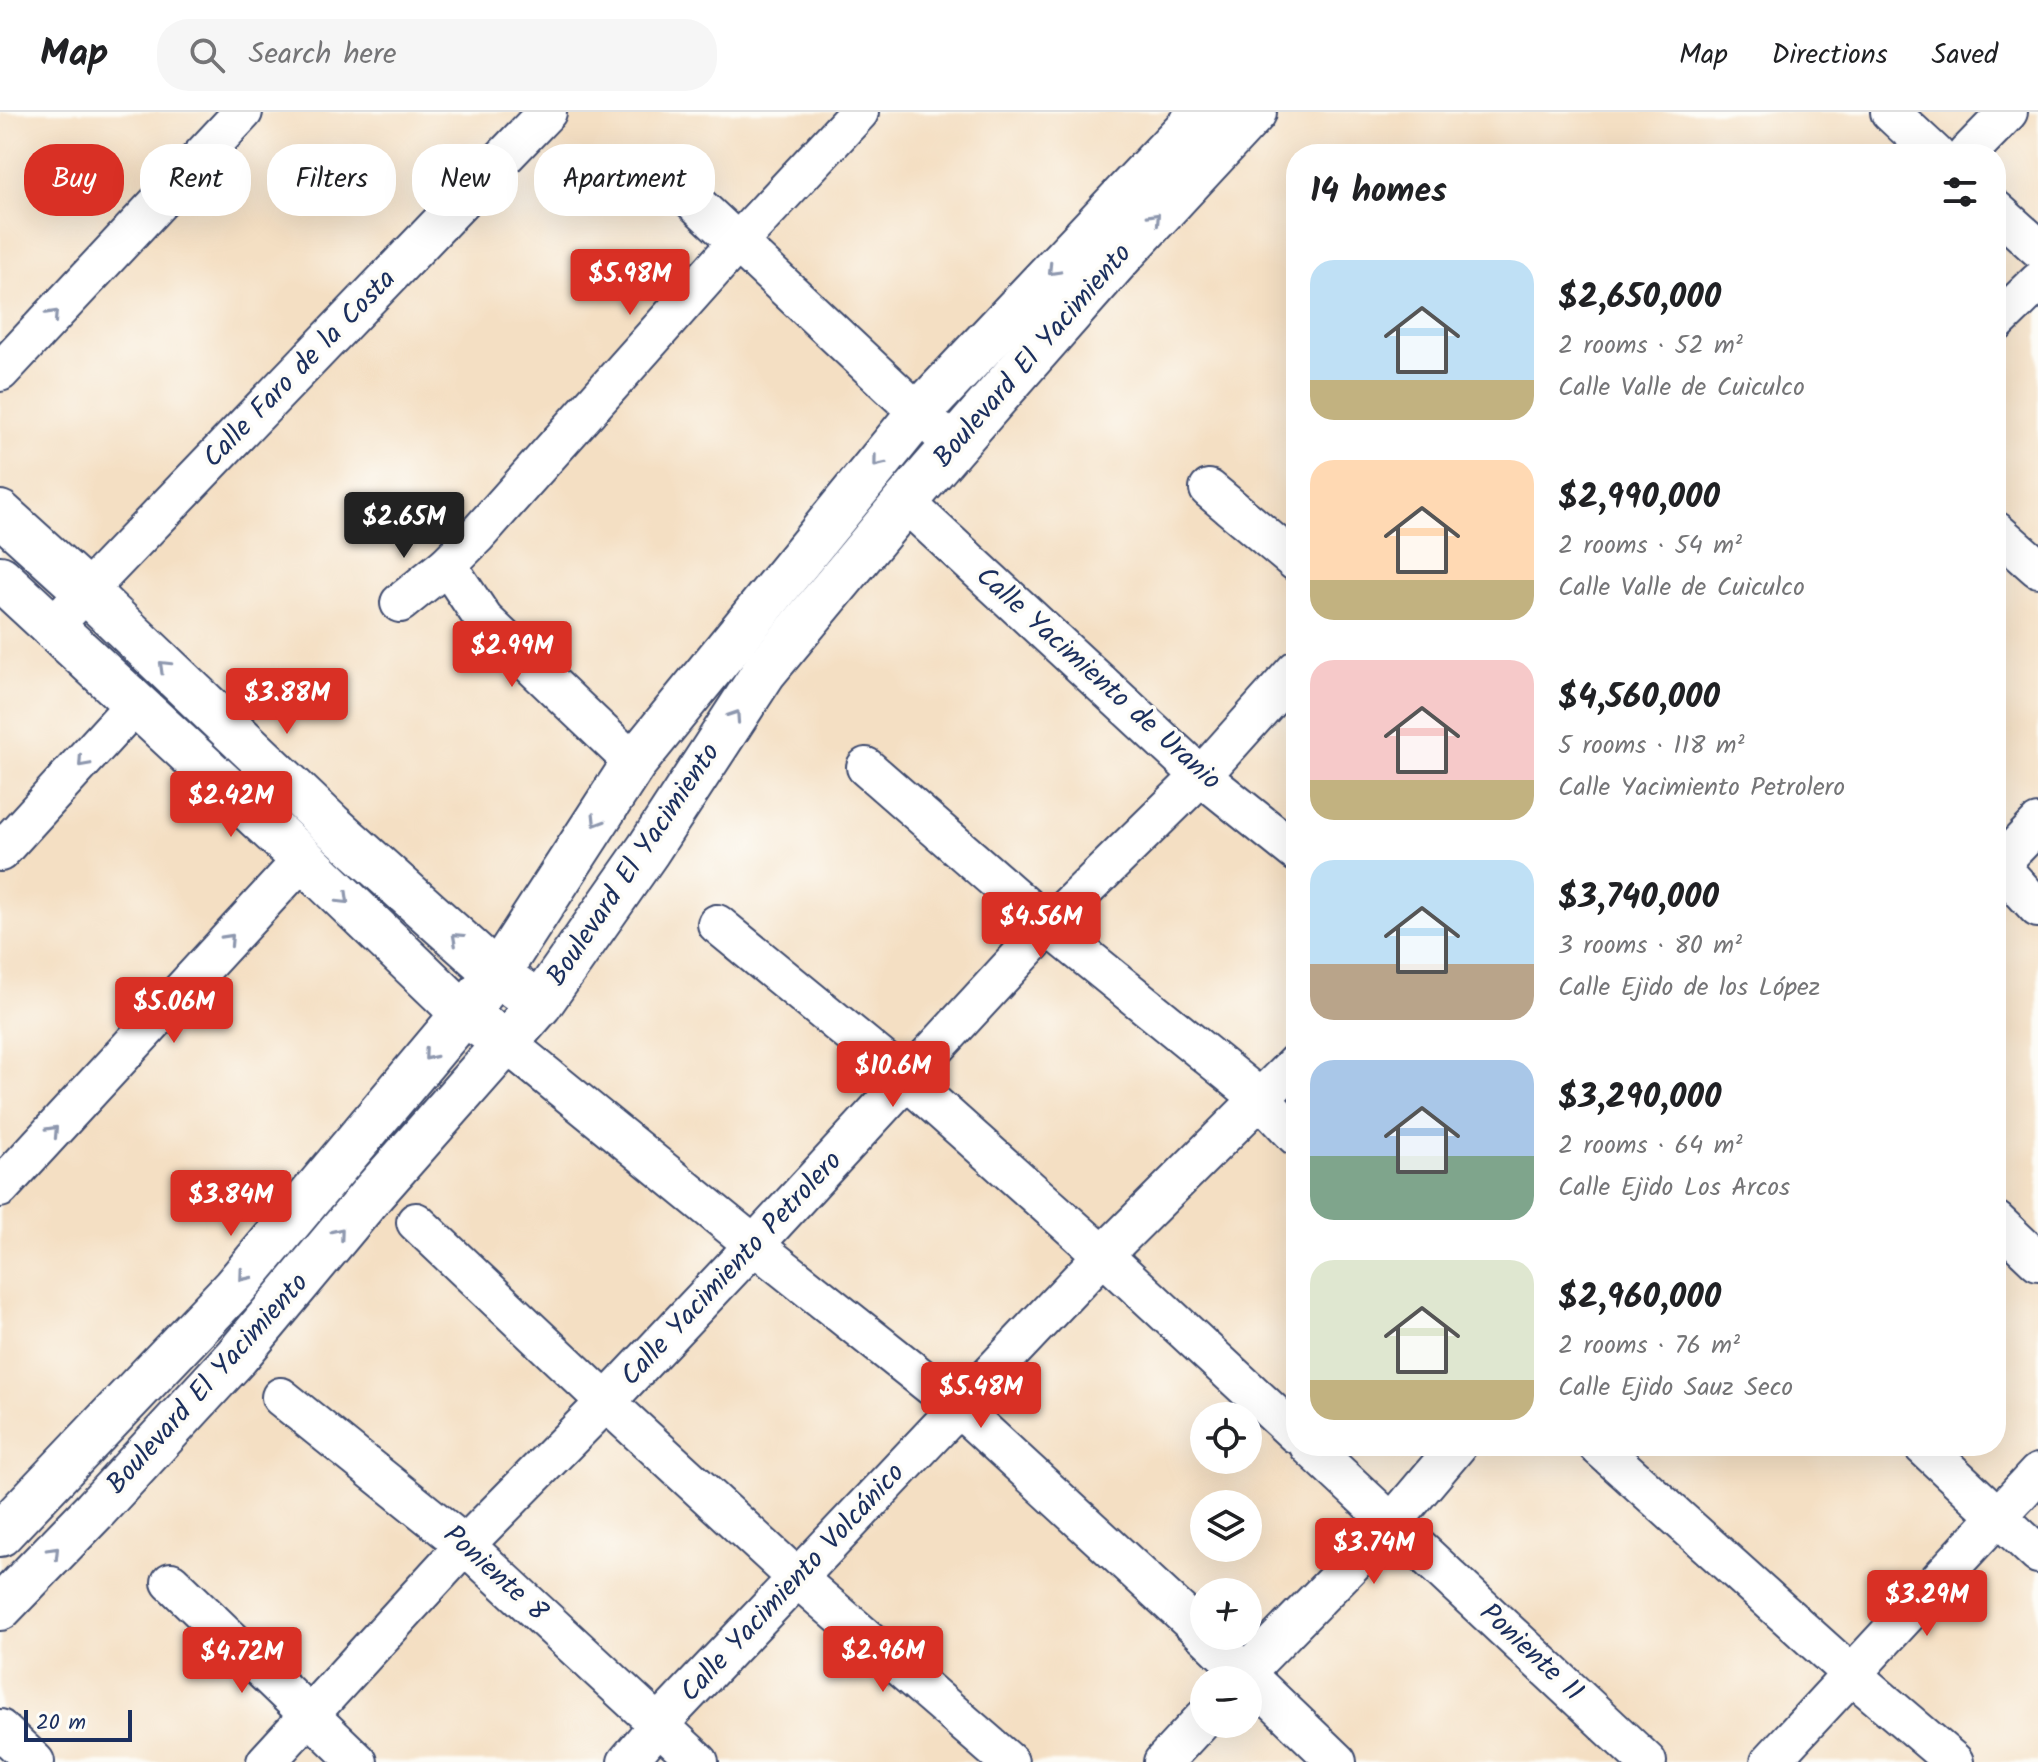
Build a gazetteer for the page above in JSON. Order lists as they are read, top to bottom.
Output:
{
  "streets": {
    "street": [
      "Boulevard El Yacimiento",
      "Calle Faro de la Costa",
      "Calle Yacimiento de Uranio",
      "Calle Yacimiento Petrolero",
      "Poniente 8",
      "Calle Yacimiento Volcánico",
      "Poniente 11"
    ]
  },
  "crossings": [
    ["Boulevard El Yacimiento", "Calle Yacimiento de Uranio"],
    ["Calle Yacimiento de Uranio", "Calle Yacimiento Petrolero"],
    ["Calle Yacimiento Petrolero", "Poniente 8"],
    ["Poniente 8", "Calle Yacimiento Volcánico"]
  ],
  "scale_bar": "20 m",
  "page": {
    "header": "Map",
    "search": "Search here",
    "nav": ["Map", "Directions", "Saved"],
    "chip": [
      "Buy",
      "Rent",
      "Filters",
      "New",
      "Apartment"
    ],
    "heading": "14 homes",
    "list": [
      {
        "name": "$2,650,000",
        "note": "2 rooms · 52 m² · Calle Valle de Cuiculco"
      },
      {
        "name": "$2,990,000",
        "note": "2 rooms · 54 m² · Calle Valle de Cuiculco"
      },
      {
        "name": "$4,560,000",
        "note": "5 rooms · 118 m² · Calle Yacimiento Petrolero"
      },
      {
        "name": "$3,740,000",
        "note": "3 rooms · 80 m² · Calle Ejido de los López"
      },
      {
        "name": "$3,290,000",
        "note": "2 rooms · 64 m² · Calle Ejido Los Arcos"
      },
      {
        "name": "$2,960,000",
        "note": "2 rooms · 76 m² · Calle Ejido Sauz Seco"
      }
    ],
    "price": [
      "$5.98M",
      "$2.65M",
      "$2.99M",
      "$3.88M",
      "$2.42M",
      "$4.56M",
      "$5.06M",
      "$10.6M",
      "$3.84M",
      "$5.48M",
      "$3.74M",
      "$3.29M",
      "$2.96M",
      "$4.72M"
    ],
    "map_buttons": ["+", "−"],
    "scale": "20 m"
  }
}
